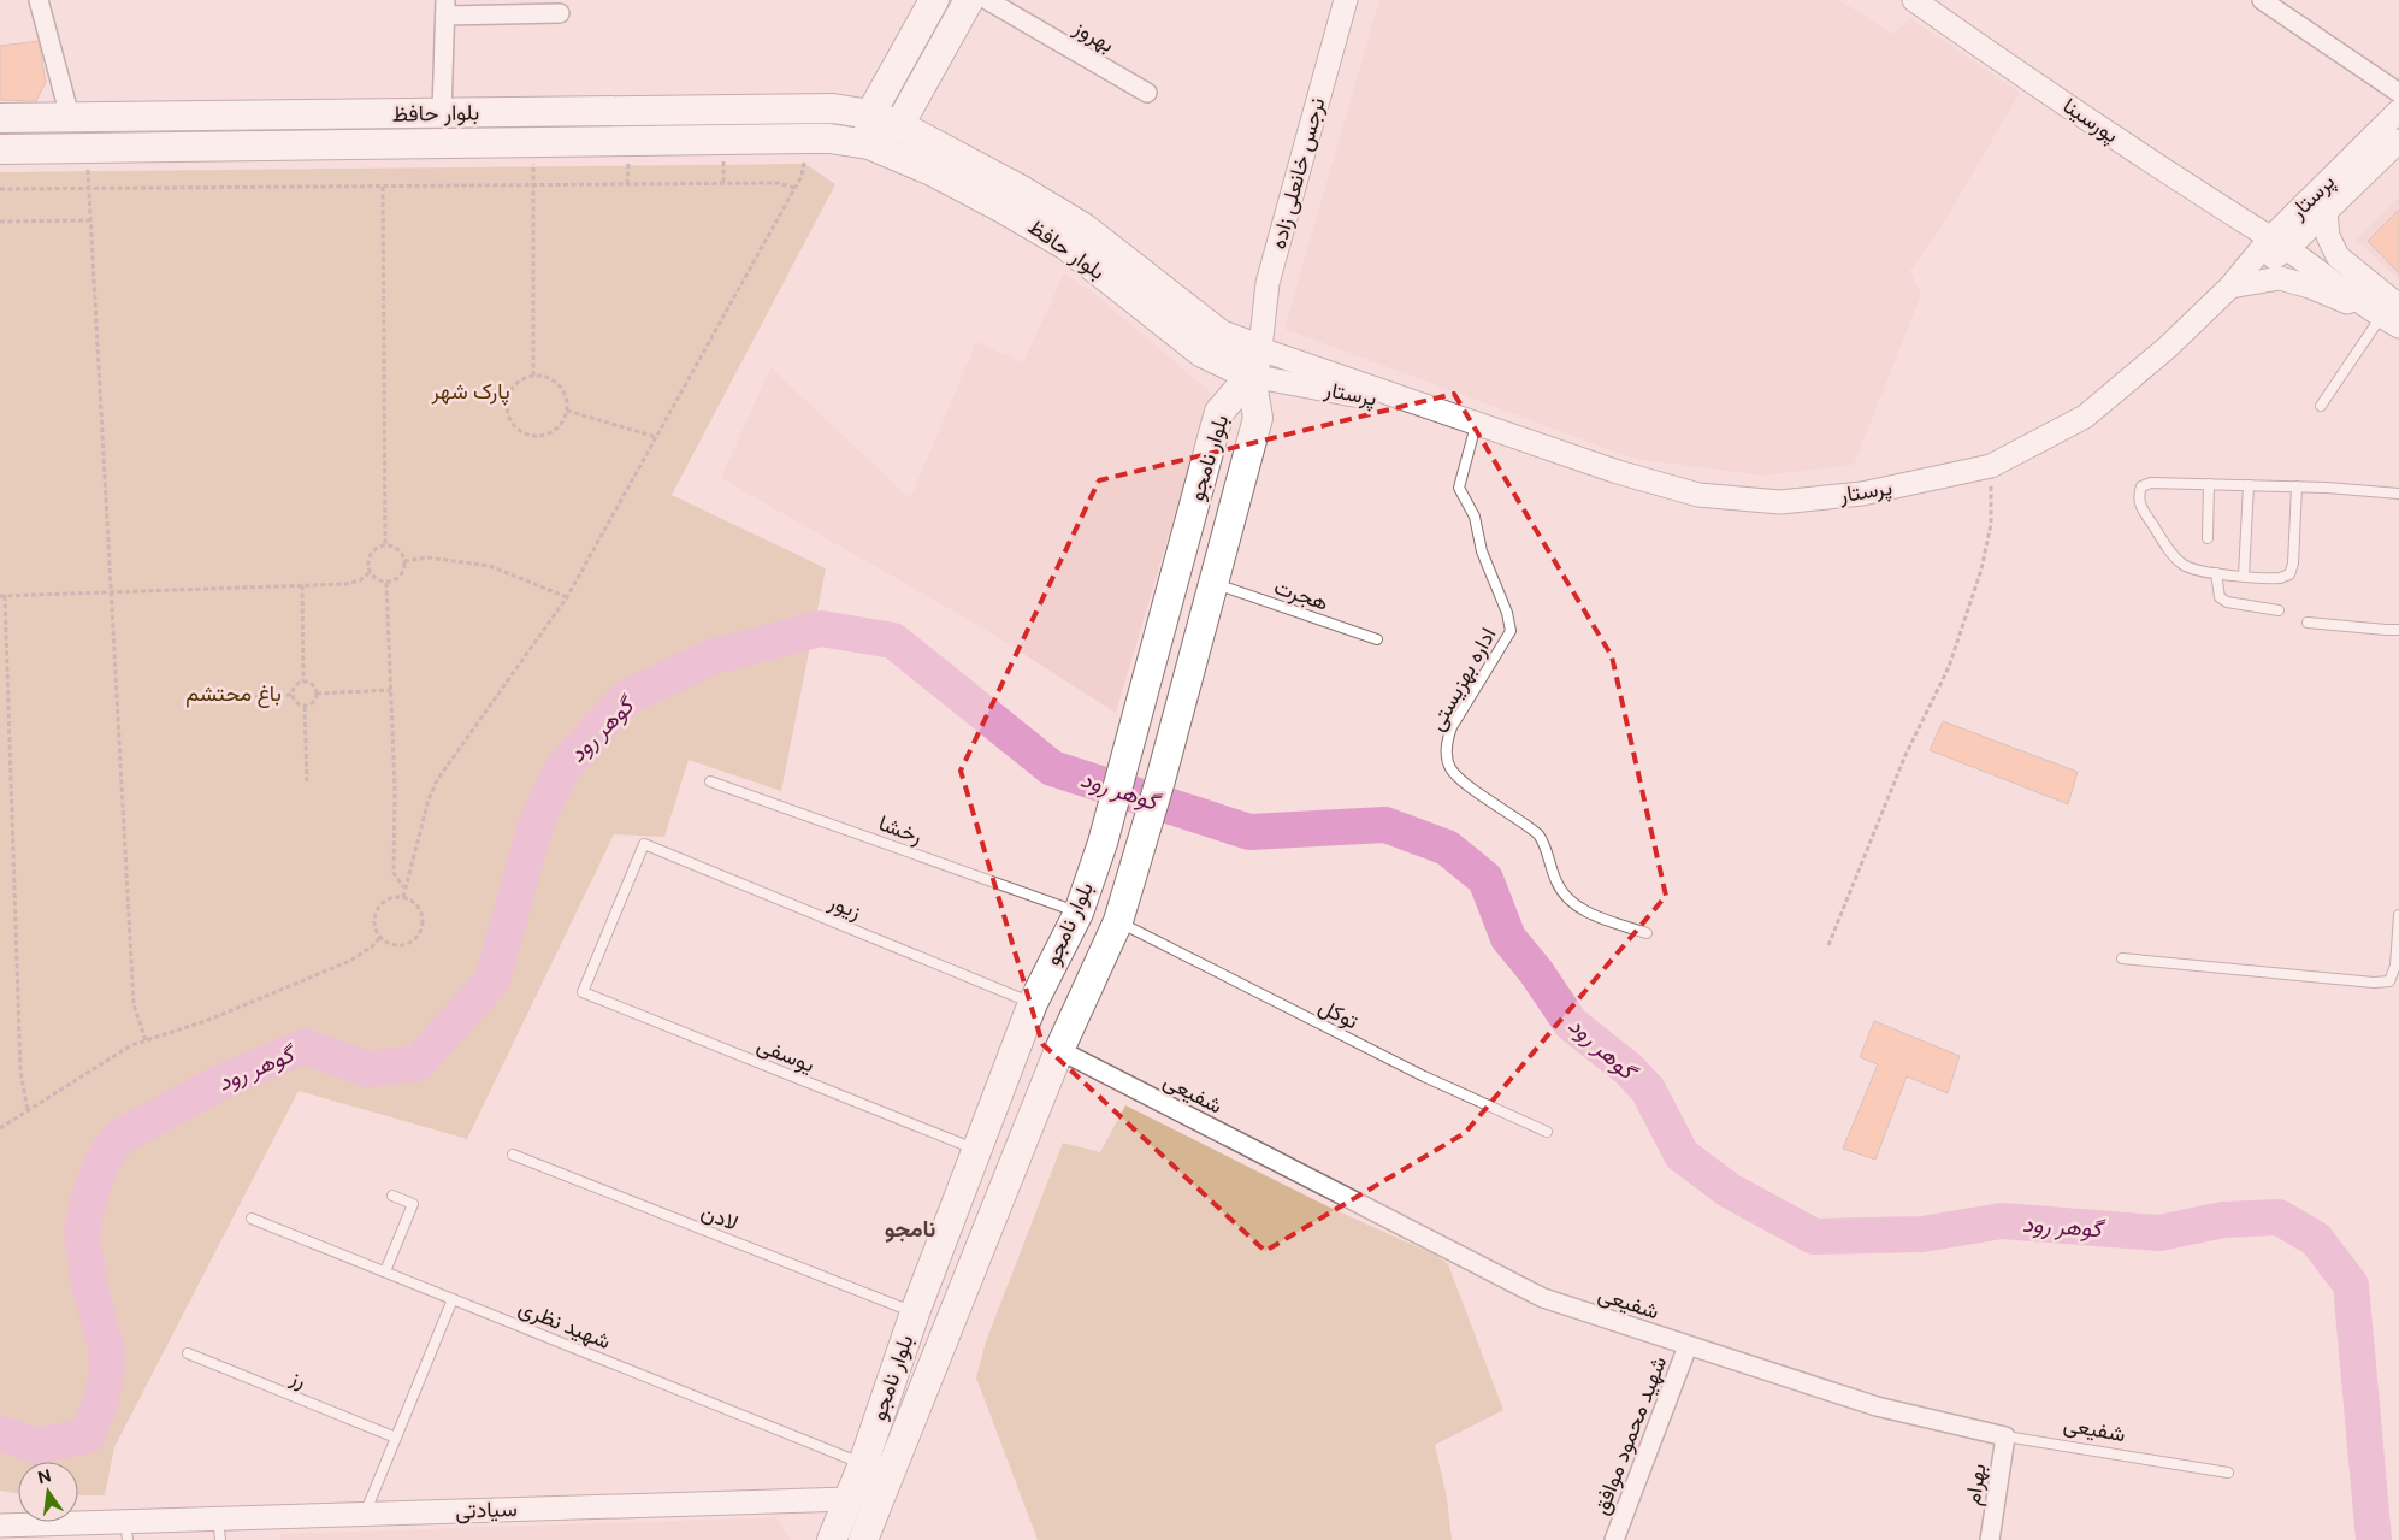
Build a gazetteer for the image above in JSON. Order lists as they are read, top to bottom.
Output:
{
  "streets": {
    "main road": ["بلوار حافظ", "بلوار نامجو"],
    "street": [
      "بهروز",
      "پورسینا",
      "نرجس خانعلی زاده",
      "پرستار",
      "شفیعی",
      "شهید محمود موافق",
      "بهرام",
      "سیادتی"
    ],
    "lane": [
      "هجرت",
      "اداره بهزیستی",
      "رخشا",
      "زیور",
      "توکل",
      "یوسفی",
      "لادن",
      "شهید نظری",
      "رز"
    ]
  },
  "crossings": [
    ["بلوار حافظ", "نرجس خانعلی زاده"],
    ["بلوار حافظ", "پرستار"],
    ["بلوار حافظ", "بلوار نامجو"],
    ["پورسینا", "پرستار"],
    ["نرجس خانعلی زاده", "پرستار"],
    ["نرجس خانعلی زاده", "بلوار نامجو"],
    ["پرستار", "بلوار نامجو"],
    ["پرستار", "اداره بهزیستی"],
    ["بلوار نامجو", "هجرت"],
    ["بلوار نامجو", "رخشا"],
    ["بلوار نامجو", "زیور"],
    ["بلوار نامجو", "توکل"],
    ["بلوار نامجو", "یوسفی"],
    ["بلوار نامجو", "شفیعی"],
    ["بلوار نامجو", "لادن"],
    ["بلوار نامجو", "شهید نظری"],
    ["بلوار نامجو", "سیادتی"],
    ["زیور", "یوسفی"],
    ["شفیعی", "شهید محمود موافق"],
    ["شفیعی", "بهرام"]
  ],
  "districts": ["نامجو"],
  "water": ["گوهر رود"],
  "parks": ["پارک شهر", "باغ محتشم"],
  "north": "top"
}
